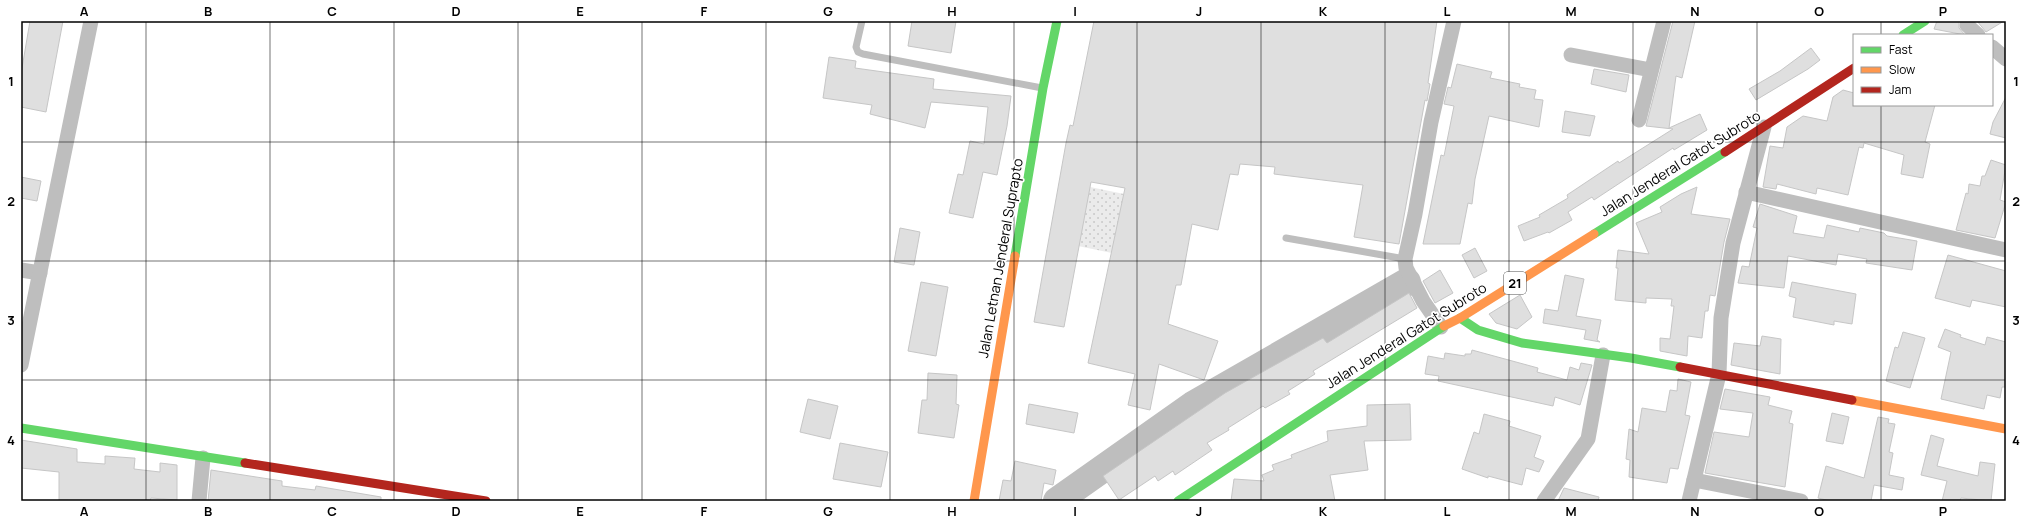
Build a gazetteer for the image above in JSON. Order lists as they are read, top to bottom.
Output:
{
  "streets": {
    "main road": ["Jalan Jenderal Gatot Subroto", "Jalan Letnan Jenderal Suprapto", "21"]
  },
  "legend": ["Fast", "Slow", "Jam"],
  "grid": {
    "columns": [
      "A",
      "B",
      "C",
      "D",
      "E",
      "F",
      "G",
      "H",
      "I",
      "J",
      "K",
      "L",
      "M",
      "N",
      "O",
      "P"
    ],
    "rows": [
      "1",
      "2",
      "3",
      "4"
    ]
  }
}
